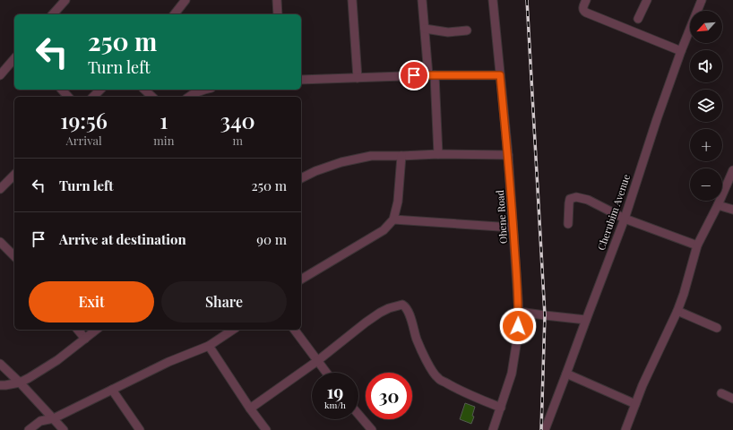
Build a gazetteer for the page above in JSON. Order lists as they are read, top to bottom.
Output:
{
  "streets": {
    "street": ["Cherubim Avenue", "Ohene Road"]
  },
  "north": "bottom left",
  "page": {
    "map_buttons": ["+", "−"],
    "turn": ["250 m", "Turn left"],
    "eta": [
      "19:56",
      "Arrival",
      "1",
      "min",
      "340",
      "m"
    ],
    "list": [
      {
        "name": "Turn left",
        "value": "250 m"
      },
      {
        "name": "Arrive at destination",
        "value": "90 m"
      }
    ],
    "buttons": ["Exit", "Share"],
    "speed": "19 km/h",
    "limit": "30"
  }
}
